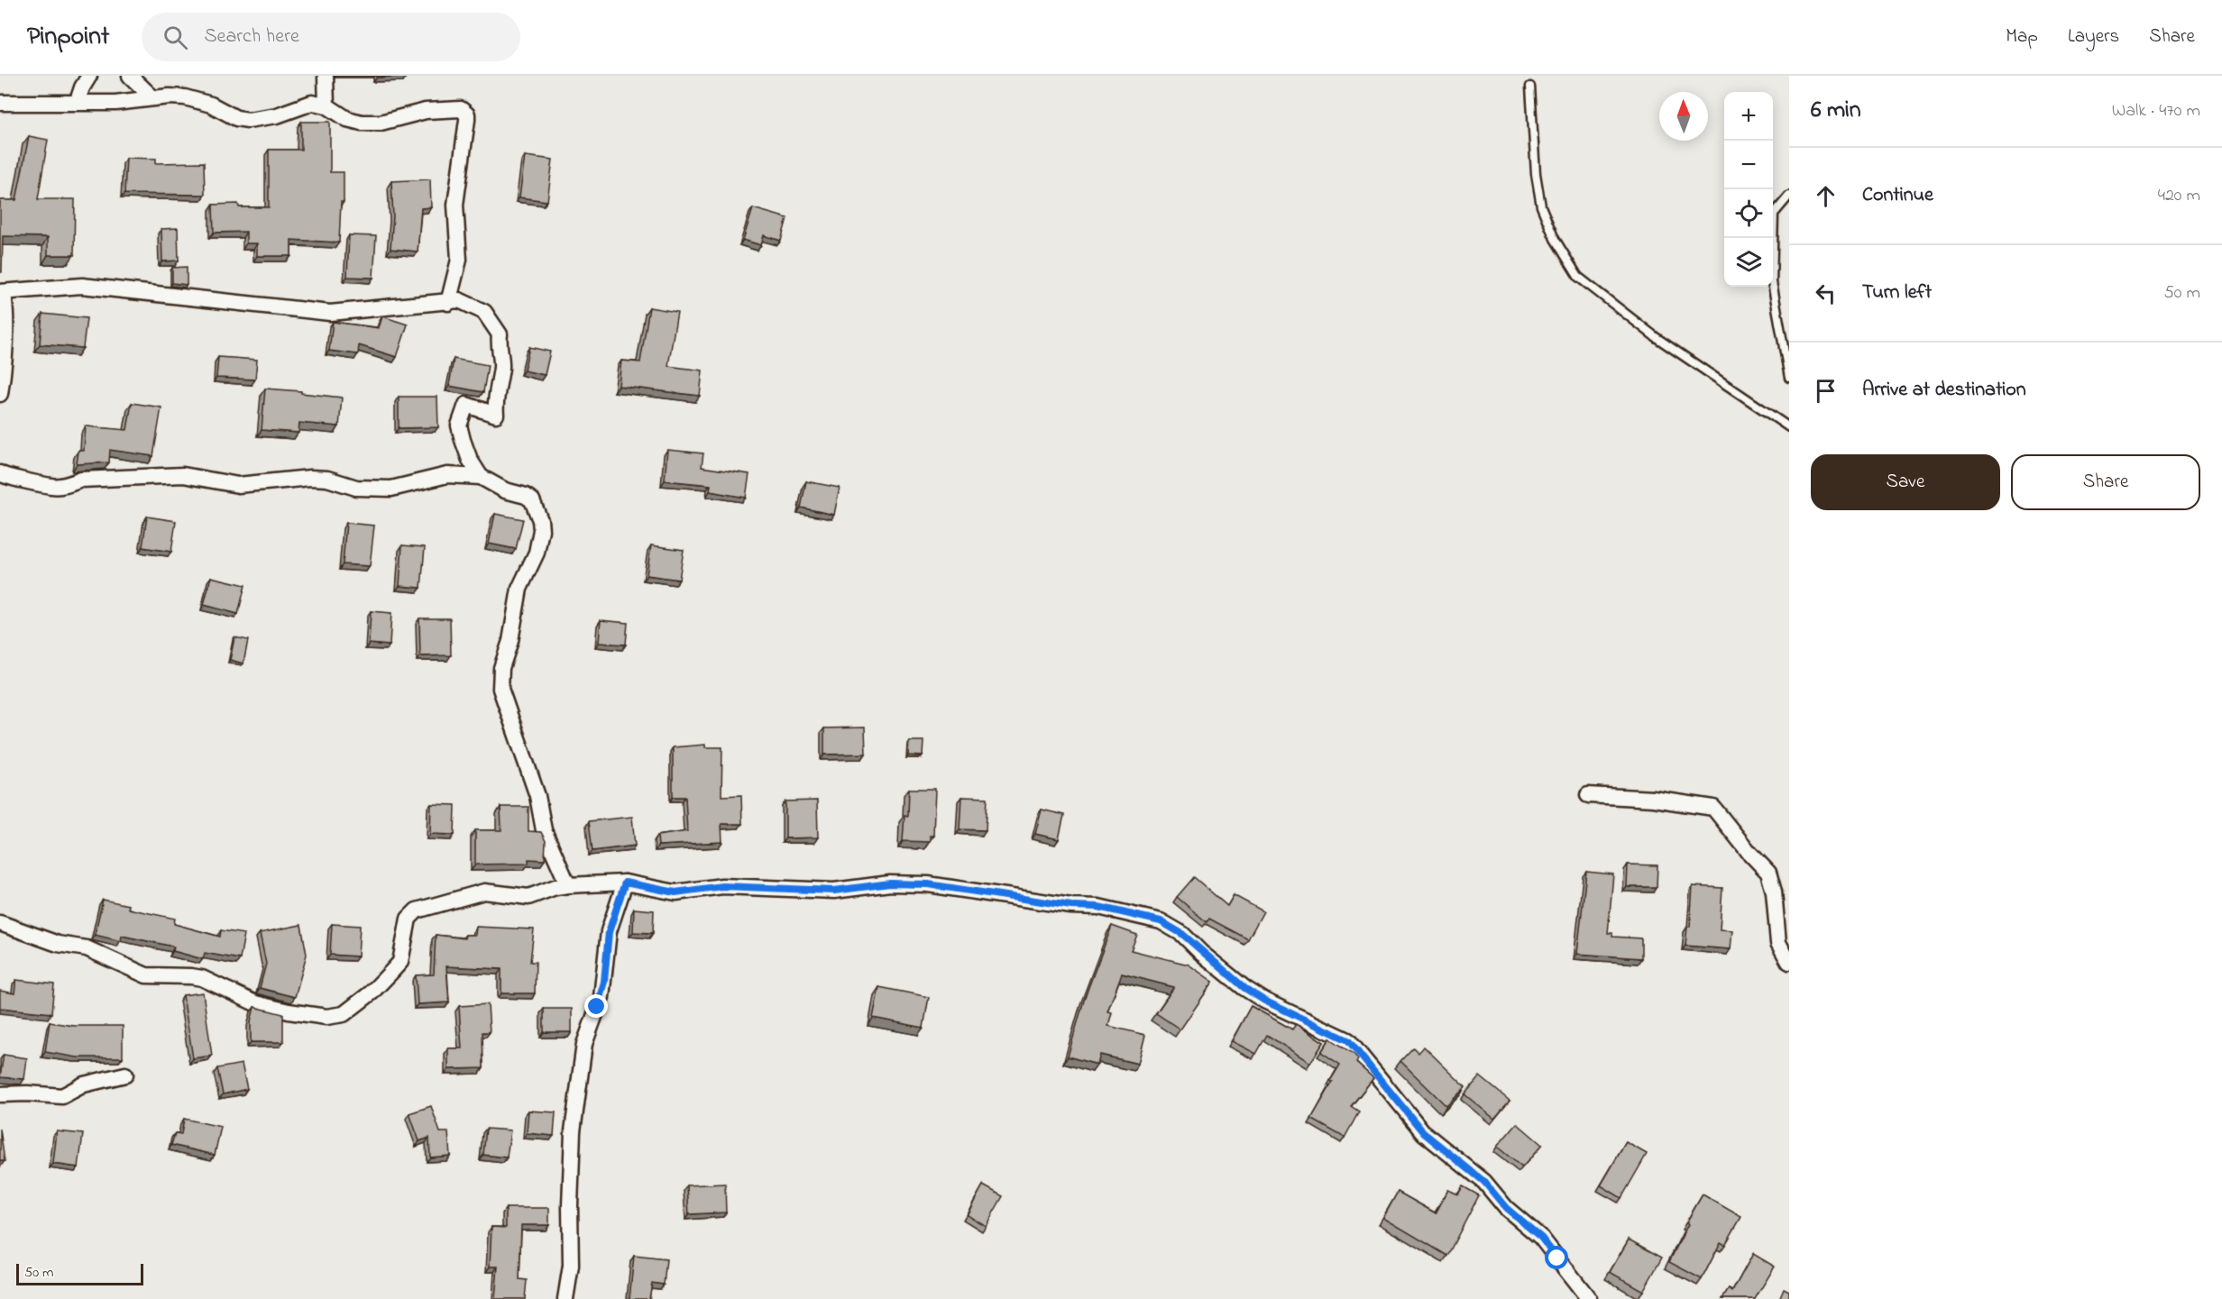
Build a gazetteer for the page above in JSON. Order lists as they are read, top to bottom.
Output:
{
  "scale_bar": "50 m",
  "north": "top",
  "page": {
    "header": "Pinpoint",
    "search": "Search here",
    "nav": ["Map", "Layers", "Share"],
    "heading": ["6 min", "Walk · 470 m"],
    "map_buttons": ["+", "−"],
    "list": [
      ["Continue", "420 m"],
      ["Turn left", "50 m"],
      "Arrive at destination"
    ],
    "buttons": ["Save", "Share"],
    "scale": "50 m"
  }
}
